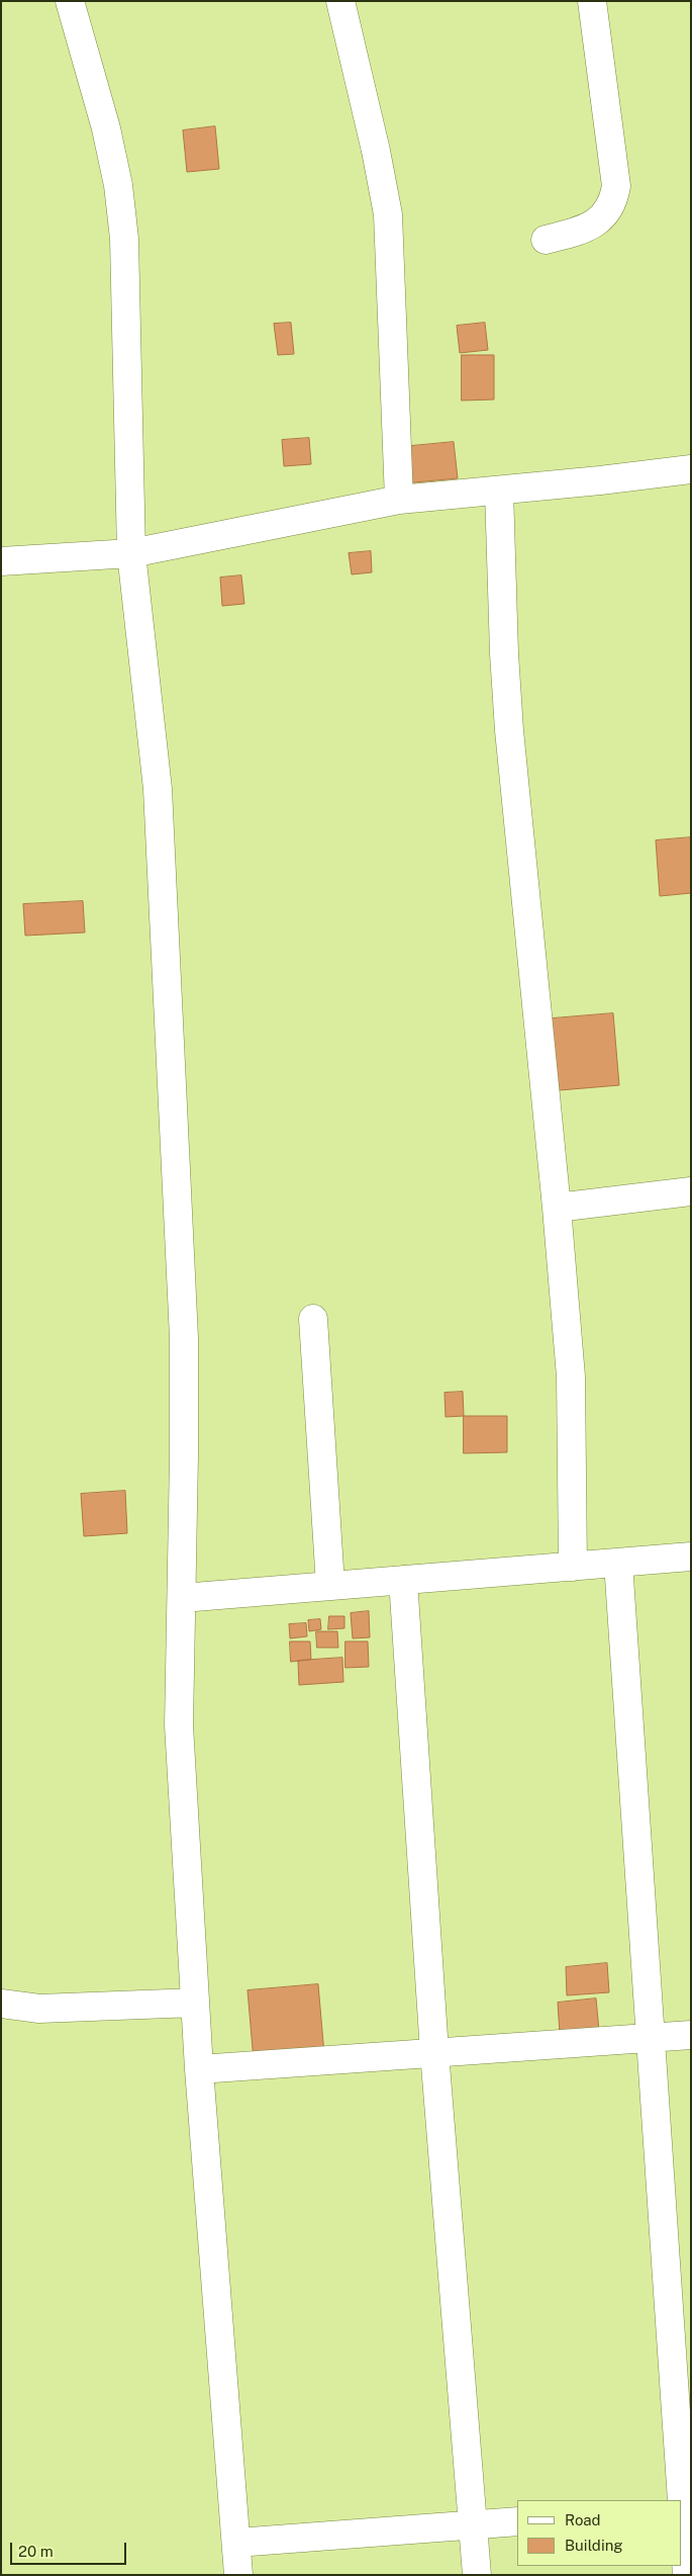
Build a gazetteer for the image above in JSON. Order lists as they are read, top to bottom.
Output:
{
  "legend": ["Road", "Building"],
  "scale_bar": "20 m"
}
